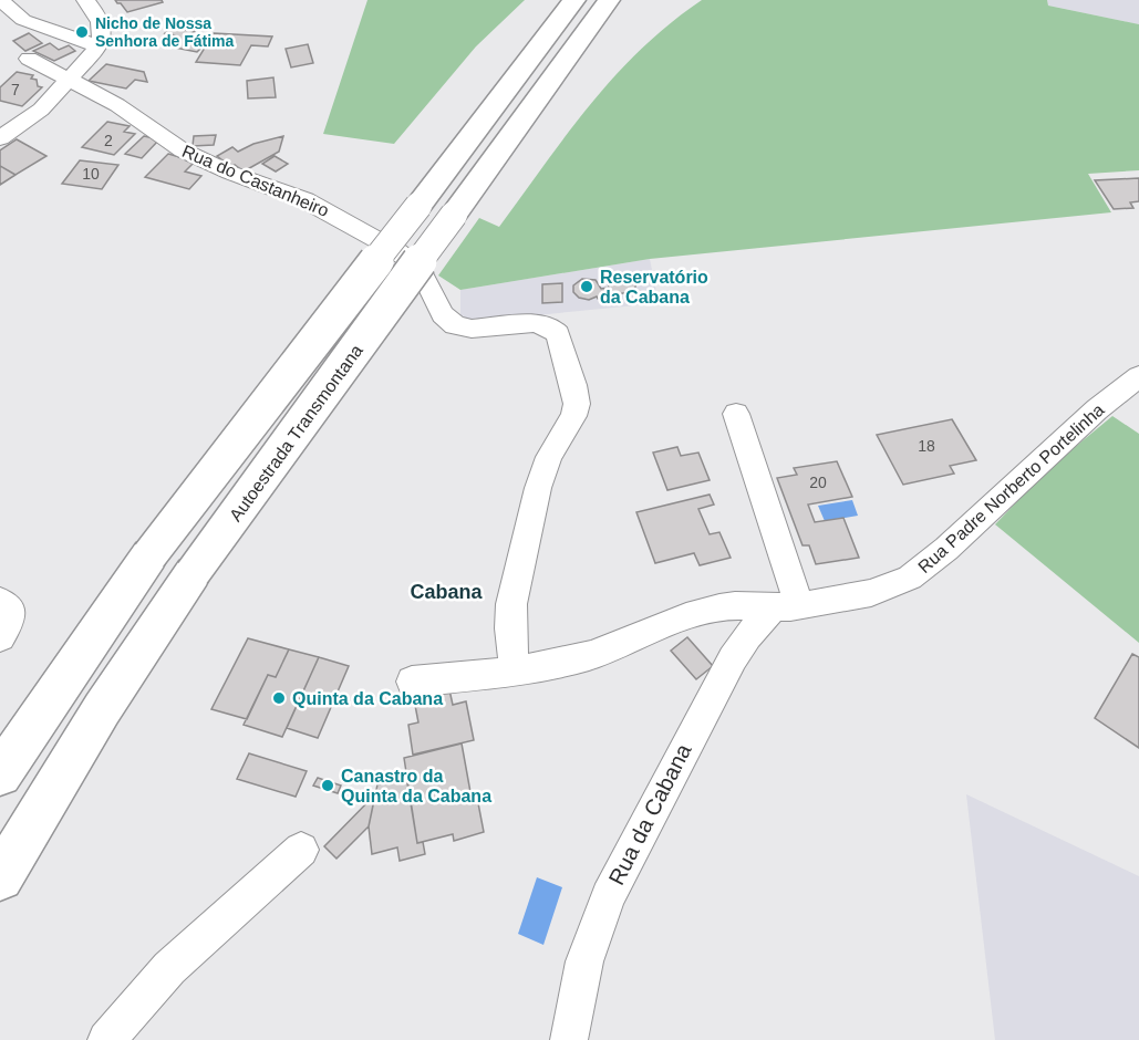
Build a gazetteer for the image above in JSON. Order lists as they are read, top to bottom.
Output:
{
  "streets": {
    "highway": ["Autoestrada Transmontana"],
    "street": ["Rua do Castanheiro", "Rua Padre Norberto Portelinha", "Rua da Cabana"]
  },
  "crossings": [
    ["Rua Padre Norberto Portelinha", "Rua da Cabana"]
  ],
  "districts": ["Cabana"],
  "places": [
    "Nicho de Nossa Senhora de Fátima",
    "Reservatório da Cabana",
    "Quinta da Cabana",
    "Canastro da Quinta da Cabana"
  ],
  "house_numbers": [
    "7",
    "2",
    "10",
    "18",
    "20"
  ]
}
